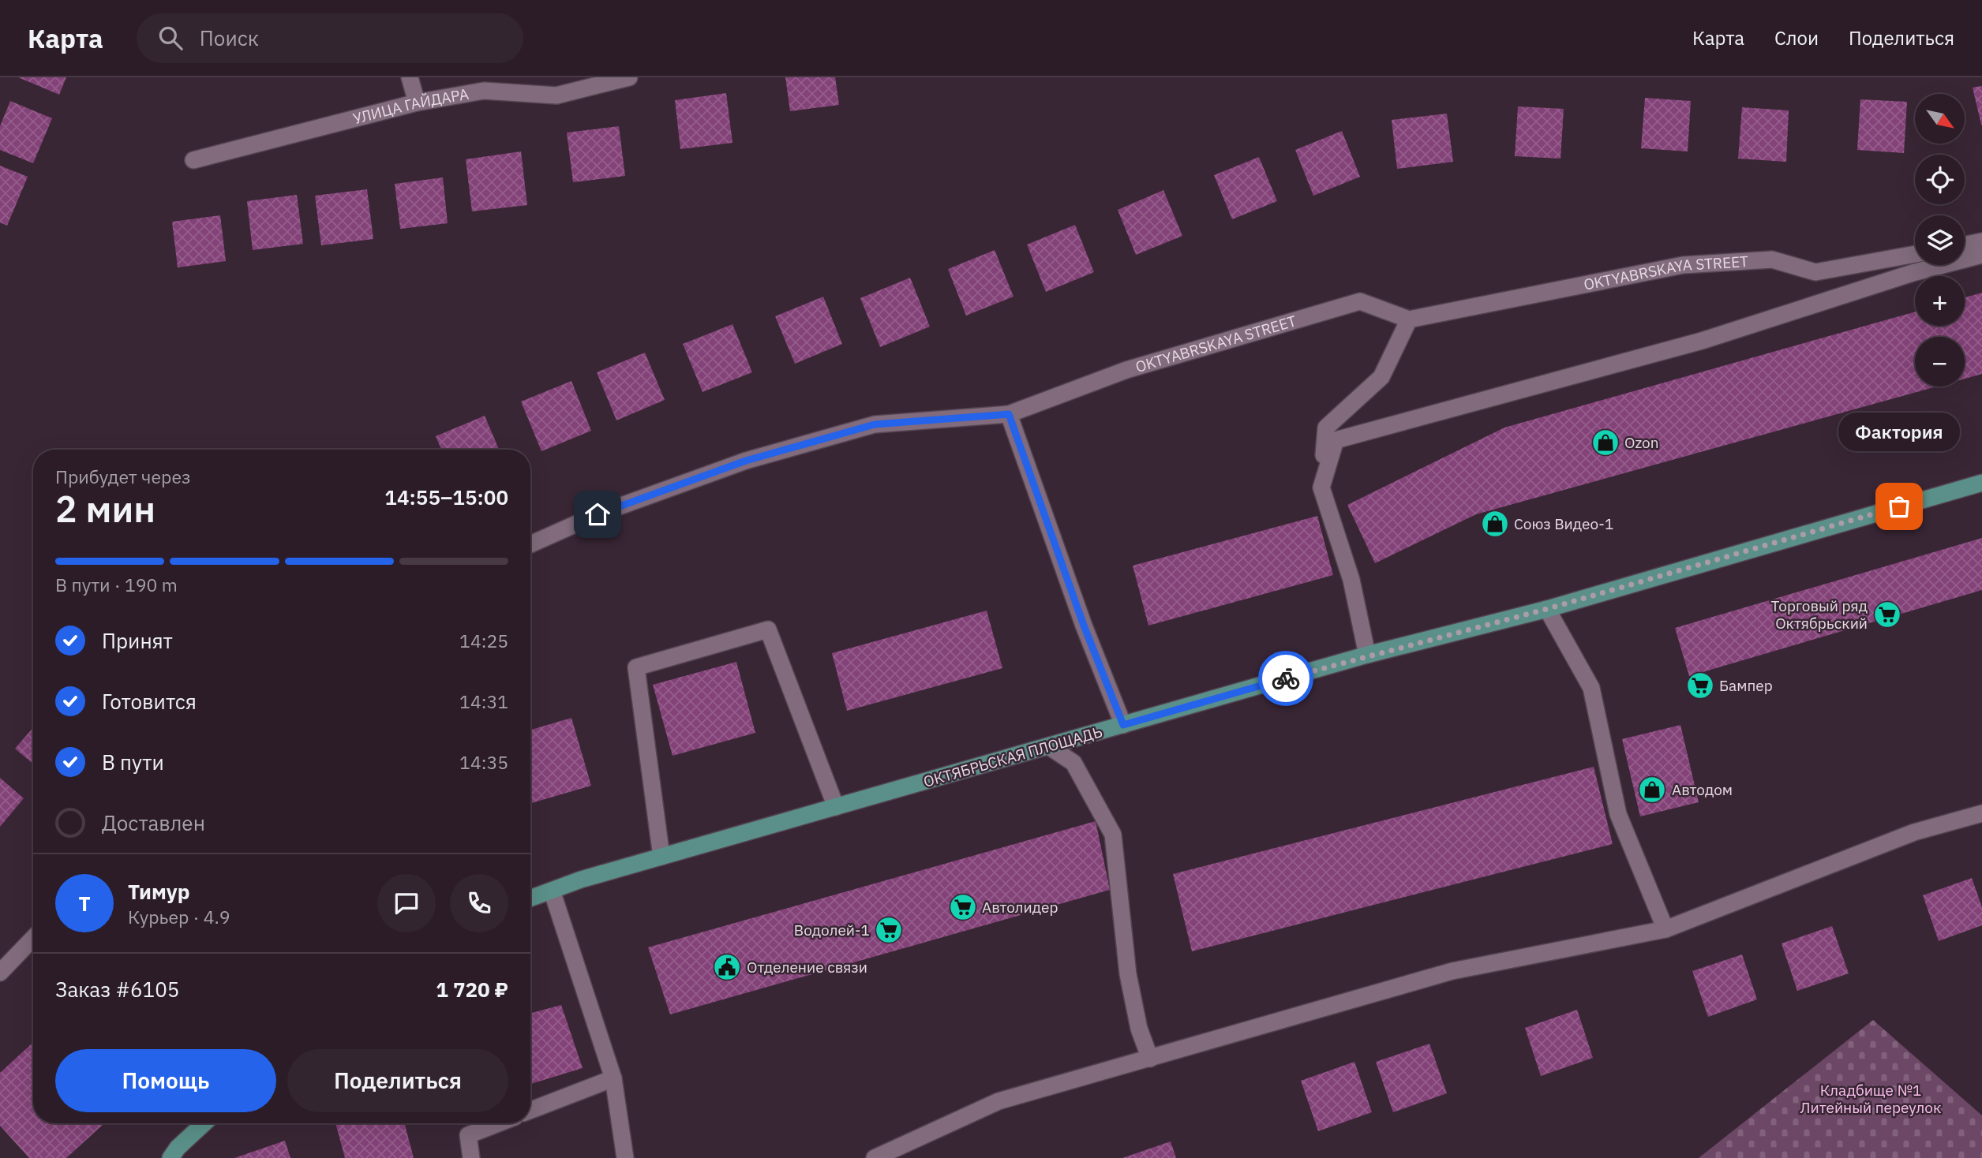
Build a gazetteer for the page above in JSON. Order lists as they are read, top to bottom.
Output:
{
  "streets": {
    "main road": ["ОКТЯБРЬСКАЯ ПЛОЩАДЬ"],
    "street": ["УЛИЦА ГАЙДАРА", "OKTYABRSKAYA STREET"]
  },
  "parks": ["Кладбище №1 Литейный переулок"],
  "places": {
    "shop": ["Ozon", "Союз Видео-1", "Автодом"],
    "other": ["Фактория"],
    "supermarket": [
      "Торговый ряд Октябрьский",
      "Бампер",
      "Автолидер",
      "Водолей-1"
    ],
    "public building": ["Отделение связи"]
  },
  "north": "bottom right",
  "page": {
    "header": "Карта",
    "search": "Поиск",
    "nav": ["Карта", "Слои", "Поделиться"],
    "map_buttons": ["+", "−"],
    "bubble": "Фактория",
    "heading": ["2 мин", "Прибудет через", "14:55–15:00"],
    "panel": [
      "Тимур",
      "Курьер · 4.9",
      "Заказ #6105",
      "1 720 ₽"
    ],
    "bar": "В пути · 190 m",
    "list": [
      ["Принят", "14:25"],
      ["Готовится", "14:31"],
      ["В пути", "14:35"],
      "Доставлен"
    ],
    "round": "Т",
    "buttons": ["Помощь", "Поделиться"]
  }
}
